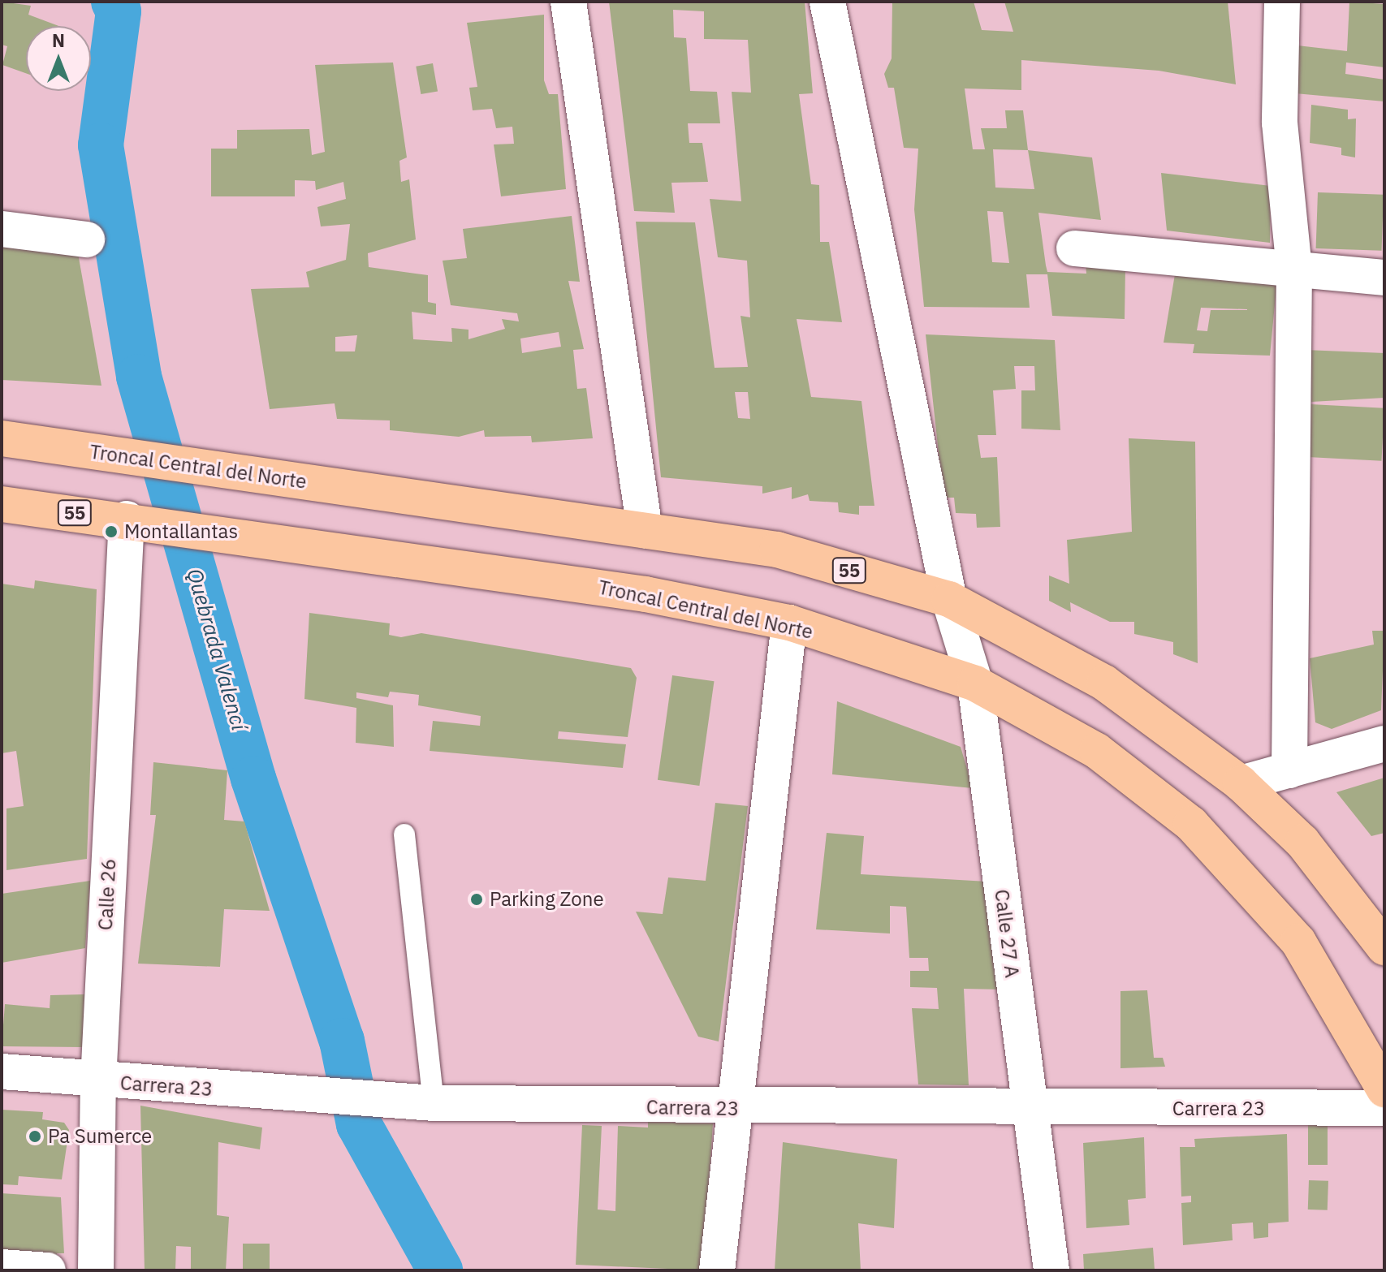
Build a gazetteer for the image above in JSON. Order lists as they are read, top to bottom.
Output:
{
  "streets": {
    "highway": ["Troncal Central del Norte", "55"],
    "street": ["Calle 26", "Calle 27 A", "Carrera 23"]
  },
  "crossings": [
    ["Troncal Central del Norte", "Calle 26"],
    ["Troncal Central del Norte", "Calle 27 A"],
    ["Calle 26", "Carrera 23"],
    ["Calle 27 A", "Carrera 23"]
  ],
  "water": ["Quebrada Valencí"],
  "places": ["Montallantas", "Parking Zone", "Pa Sumerce"],
  "north": "top"
}
